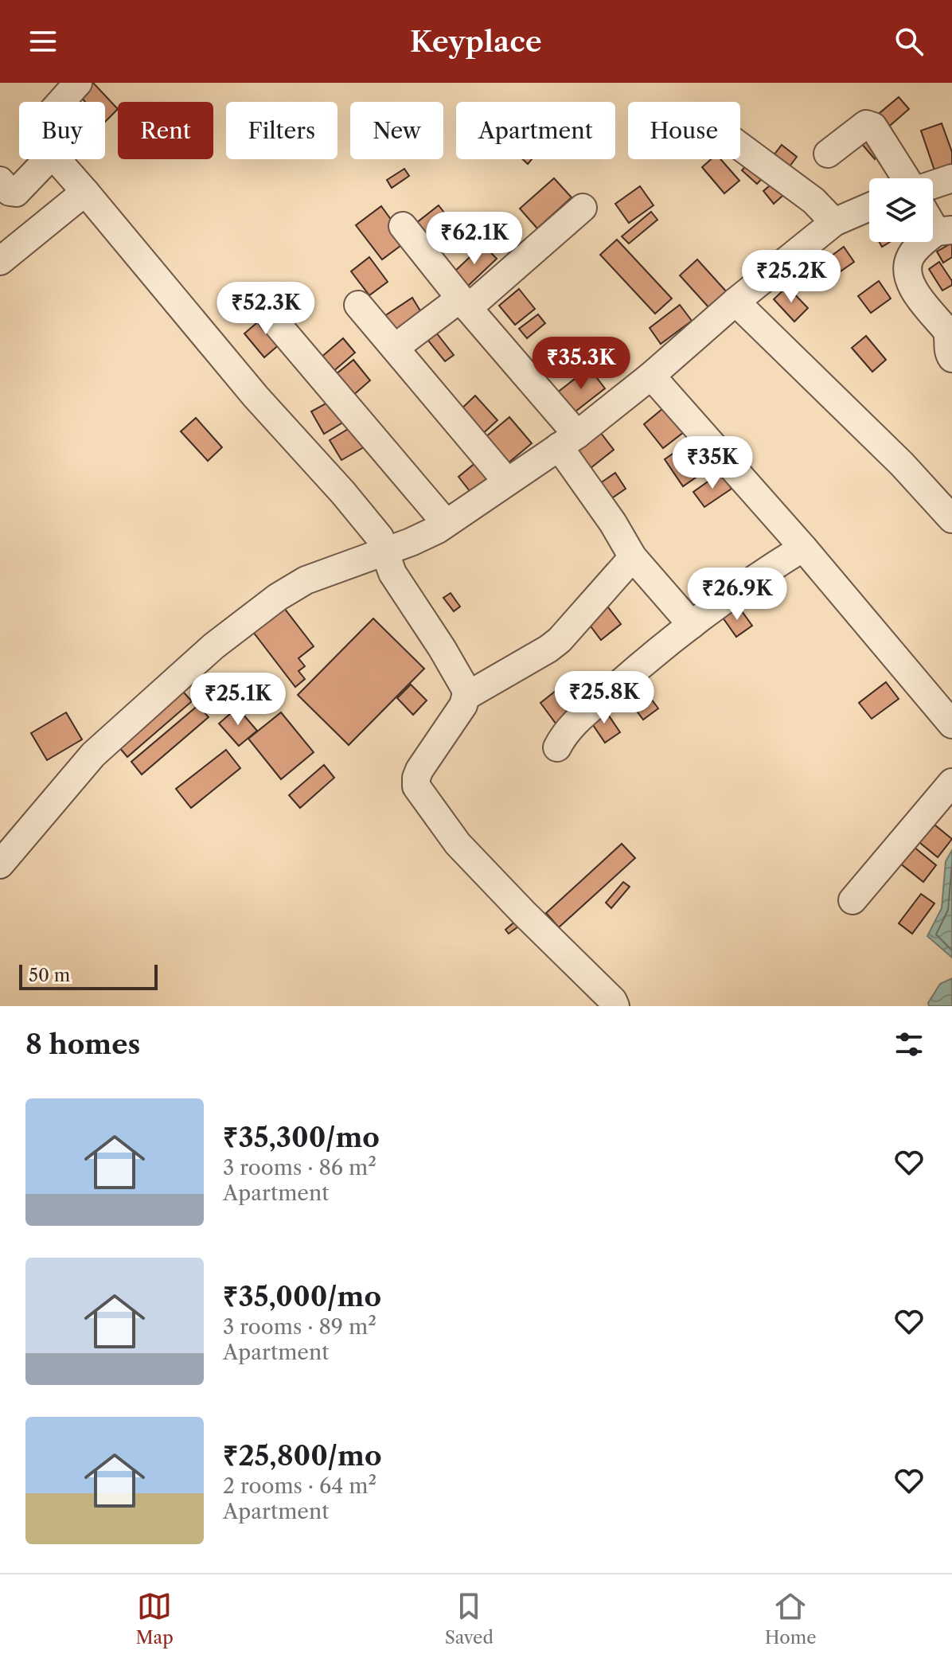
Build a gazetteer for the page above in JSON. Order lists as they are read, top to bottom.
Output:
{
  "scale_bar": "50 m",
  "page": {
    "header": "Keyplace",
    "chip": [
      "Buy",
      "Rent",
      "Filters",
      "New",
      "Apartment",
      "House"
    ],
    "price": [
      "₹62.1K",
      "₹25.2K",
      "₹52.3K",
      "₹35.3K",
      "₹35K",
      "₹26.9K",
      "₹25.8K",
      "₹25.1K"
    ],
    "scale": "50 m",
    "heading": "8 homes",
    "list": [
      {
        "name": "₹35,300/mo",
        "note": "3 rooms · 86 m² · Apartment"
      },
      {
        "name": "₹35,000/mo",
        "note": "3 rooms · 89 m² · Apartment"
      },
      {
        "name": "₹25,800/mo",
        "note": "2 rooms · 64 m² · Apartment"
      }
    ],
    "tabs": ["Map", "Saved", "Home"]
  }
}
